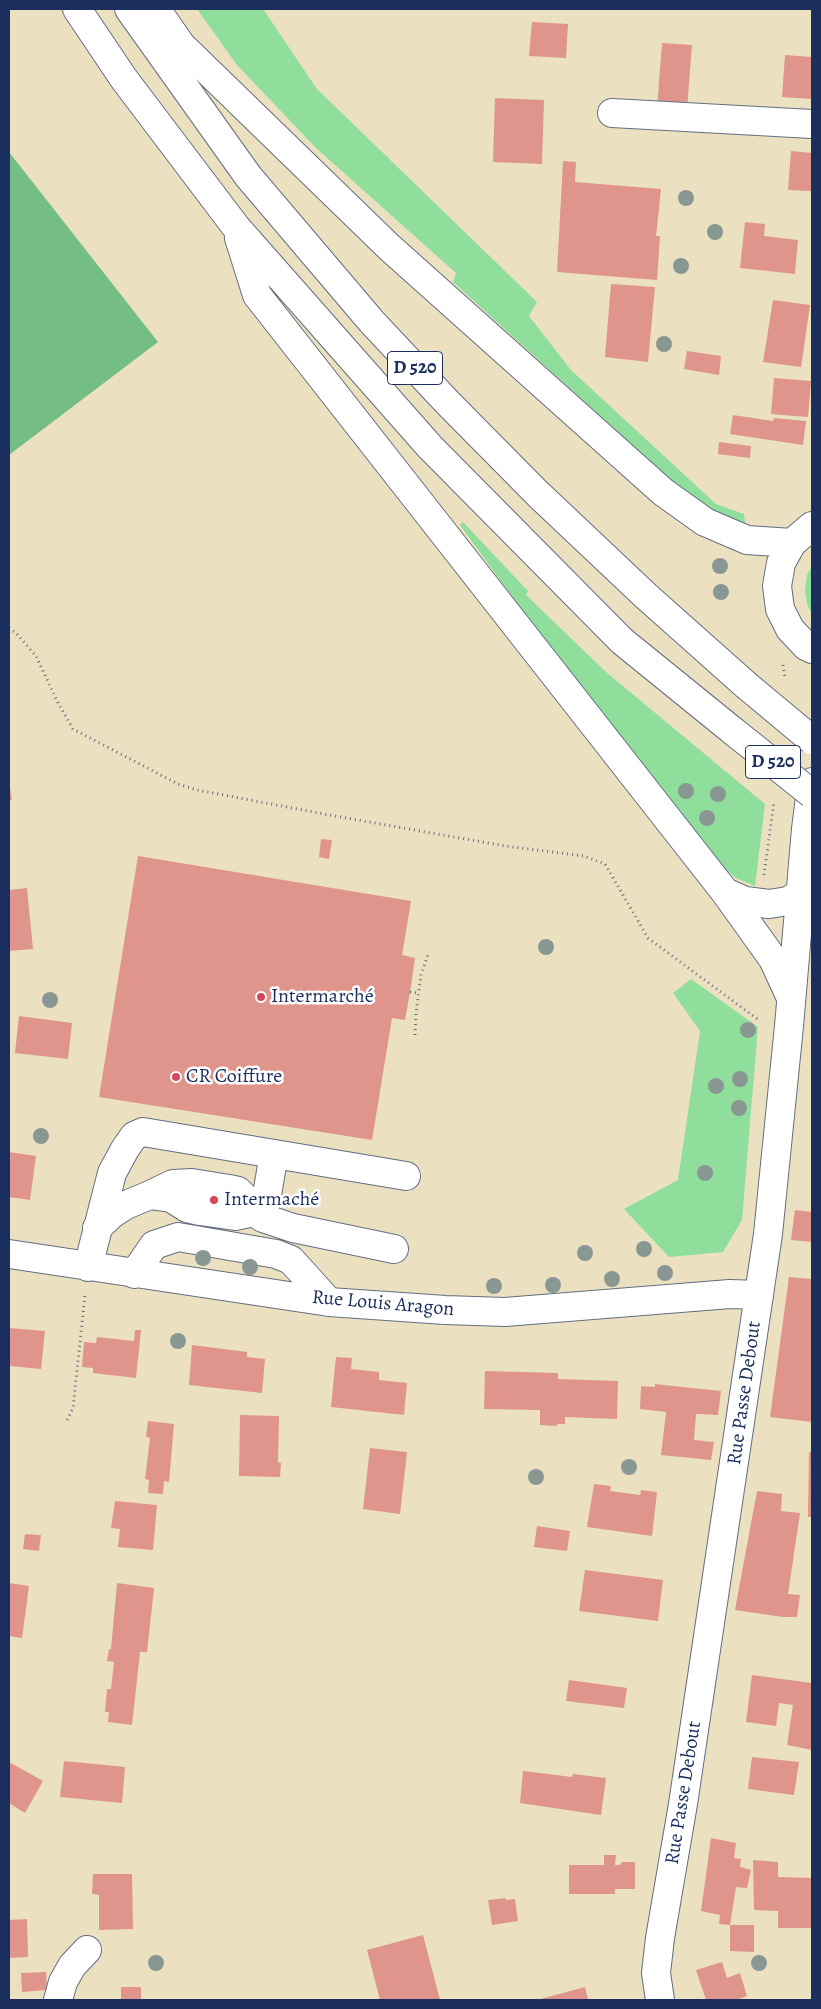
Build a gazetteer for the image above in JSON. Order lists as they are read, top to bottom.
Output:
{
  "streets": {
    "main road": ["D 520", "Rue Louis Aragon", "Rue Passe Debout"]
  },
  "crossings": [
    ["Rue Louis Aragon", "Rue Passe Debout"]
  ],
  "places": ["Intermarché", "CR Coiffure", "Intermaché"]
}
